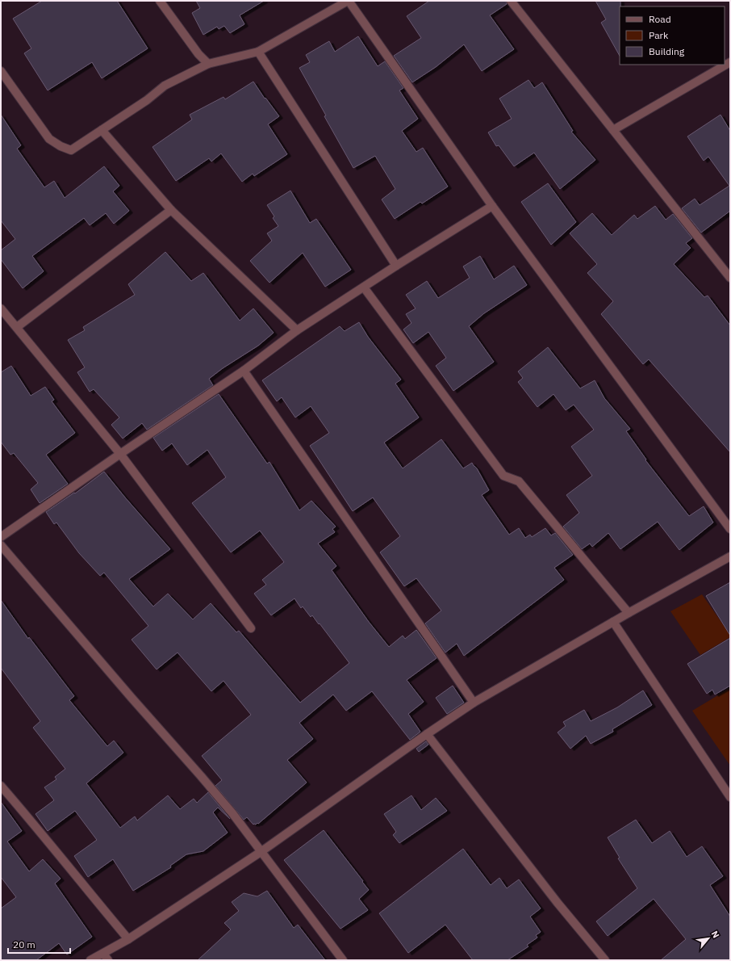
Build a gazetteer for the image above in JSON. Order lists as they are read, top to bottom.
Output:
{
  "legend": ["Road", "Park", "Building"],
  "scale_bar": "20 m",
  "north": "top right"
}
